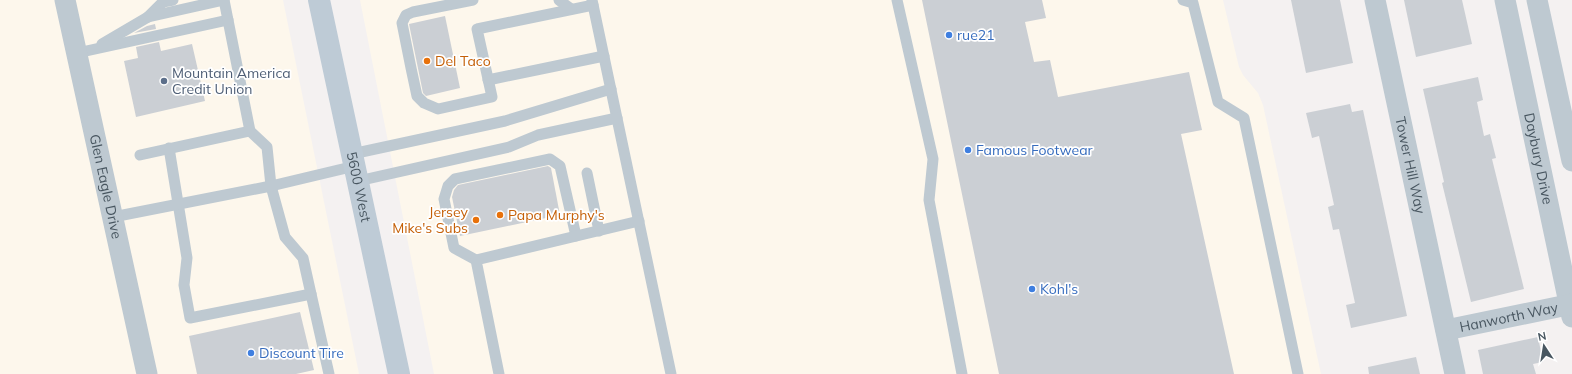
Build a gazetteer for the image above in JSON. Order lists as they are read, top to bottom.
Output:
{
  "streets": {
    "main road": ["5600 West"],
    "street": [
      "Daybury Drive",
      "Tower Hill Way",
      "Glen Eagle Drive",
      "Hanworth Way"
    ]
  },
  "crossings": [
    ["Daybury Drive", "Hanworth Way"],
    ["Tower Hill Way", "Hanworth Way"]
  ],
  "places": [
    "rue21",
    "Del Taco",
    "Mountain America Credit Union",
    "Famous Footwear",
    "Papa Murphy's",
    "Jersey Mike's Subs",
    "Kohl's",
    "Discount Tire"
  ],
  "north": "top"
}
